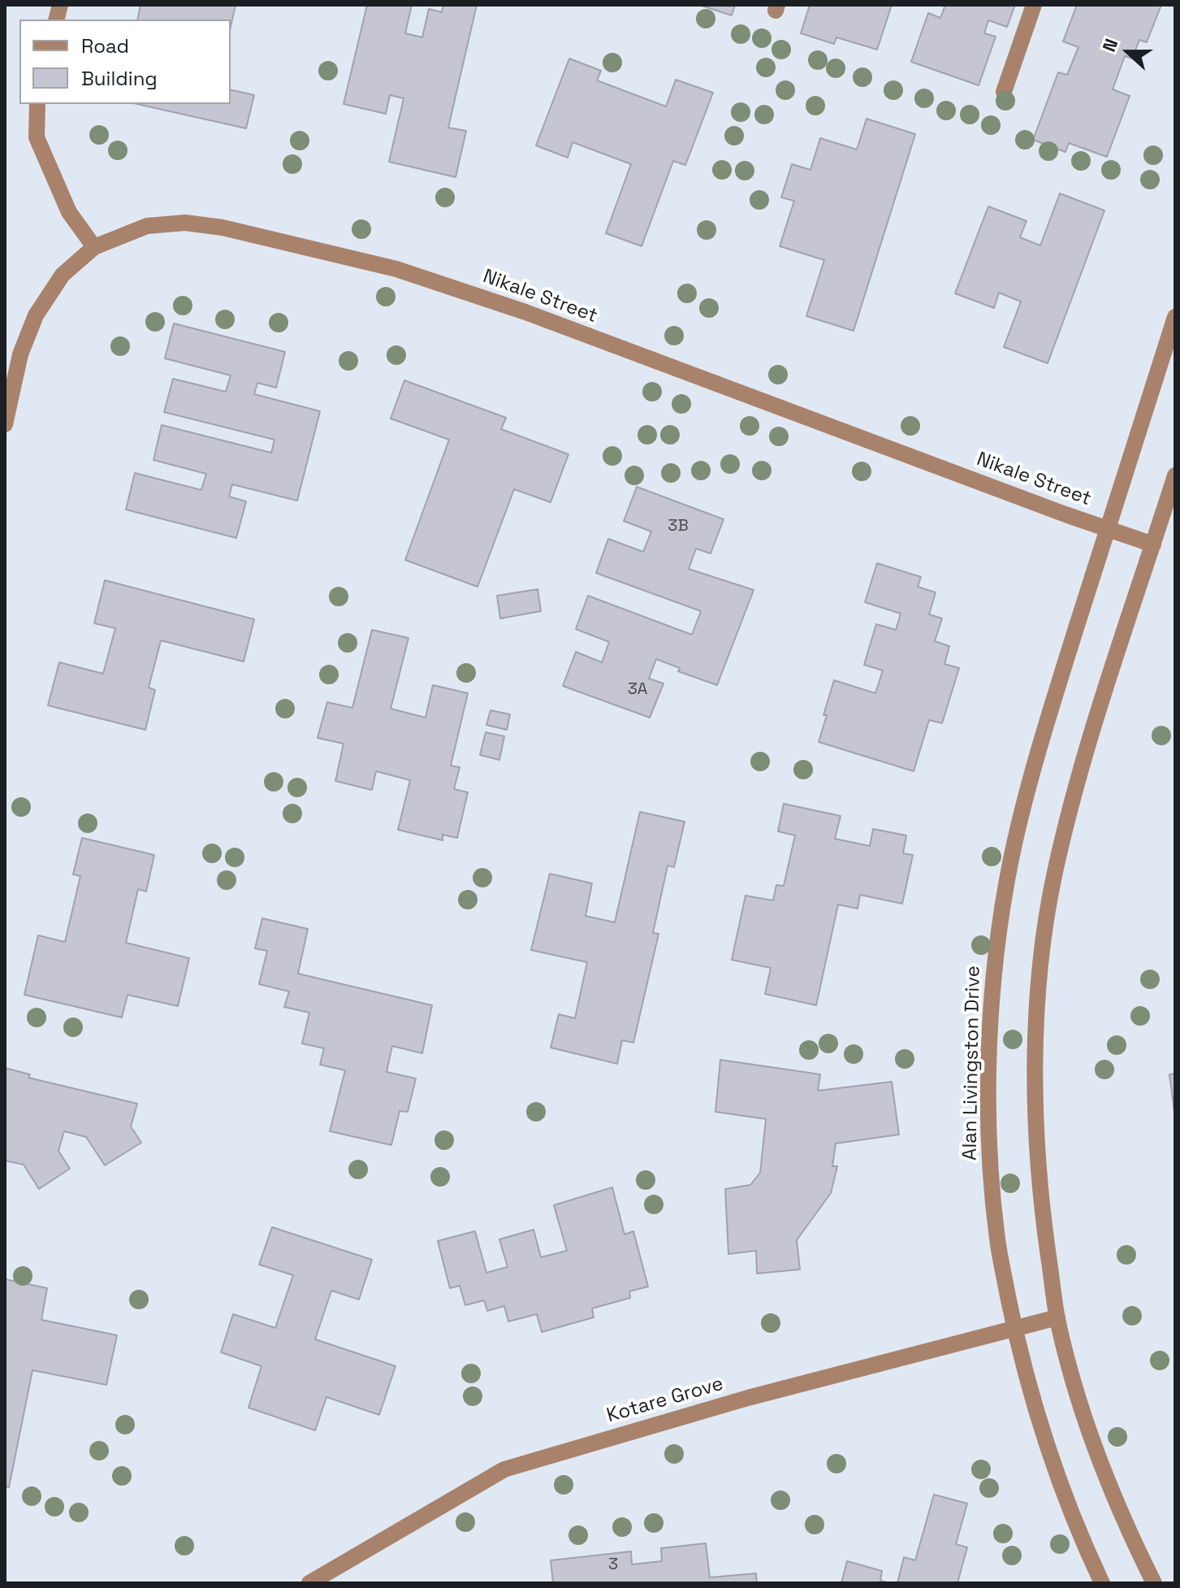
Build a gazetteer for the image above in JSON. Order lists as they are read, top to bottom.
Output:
{
  "streets": {
    "street": ["Nikale Street", "Alan Livingston Drive", "Kotare Grove"]
  },
  "crossings": [
    ["Nikale Street", "Alan Livingston Drive"],
    ["Alan Livingston Drive", "Kotare Grove"]
  ],
  "house_numbers": ["3B", "3A", "3"],
  "legend": ["Road", "Building"],
  "north": "left"
}
